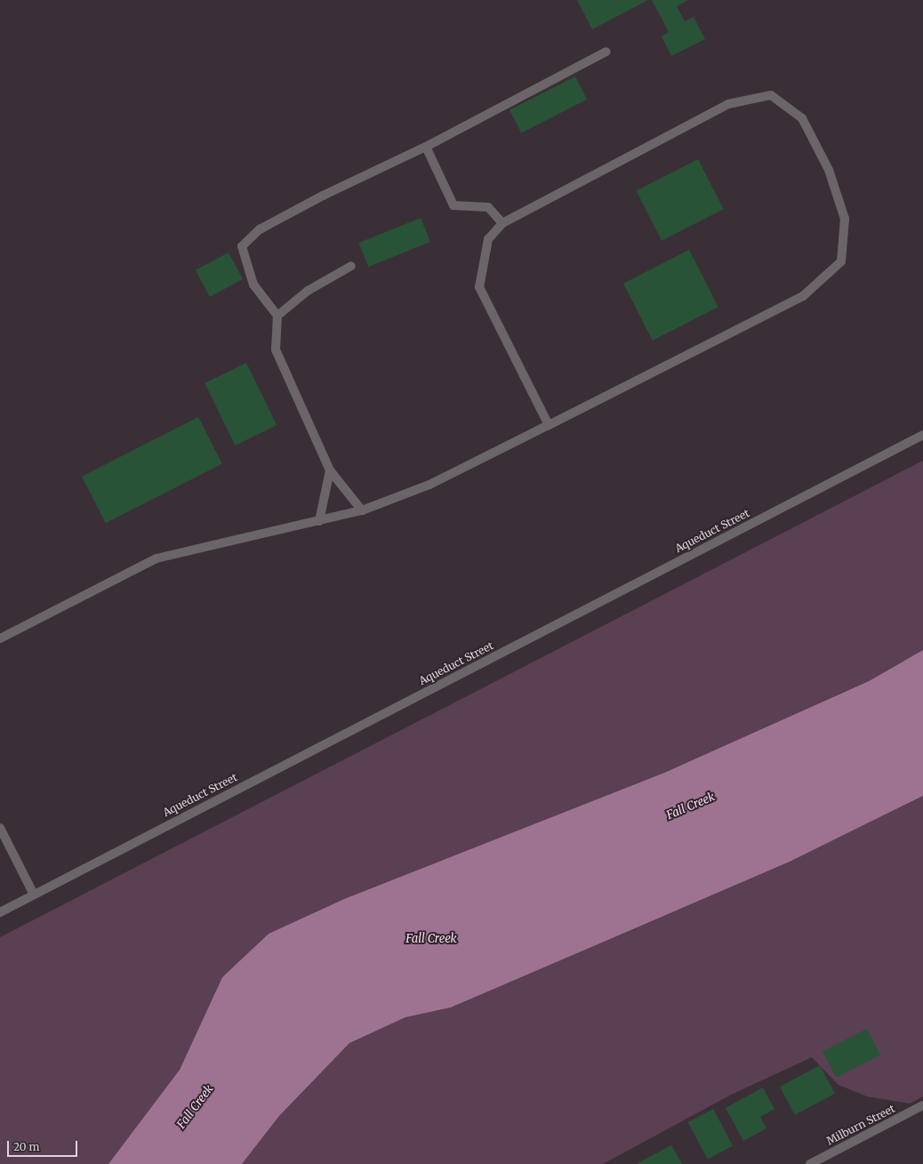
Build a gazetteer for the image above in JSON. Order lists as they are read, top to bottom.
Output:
{
  "streets": {
    "street": ["Aqueduct Street", "Milburn Street"]
  },
  "water": ["Fall Creek"],
  "scale_bar": "20 m"
}
